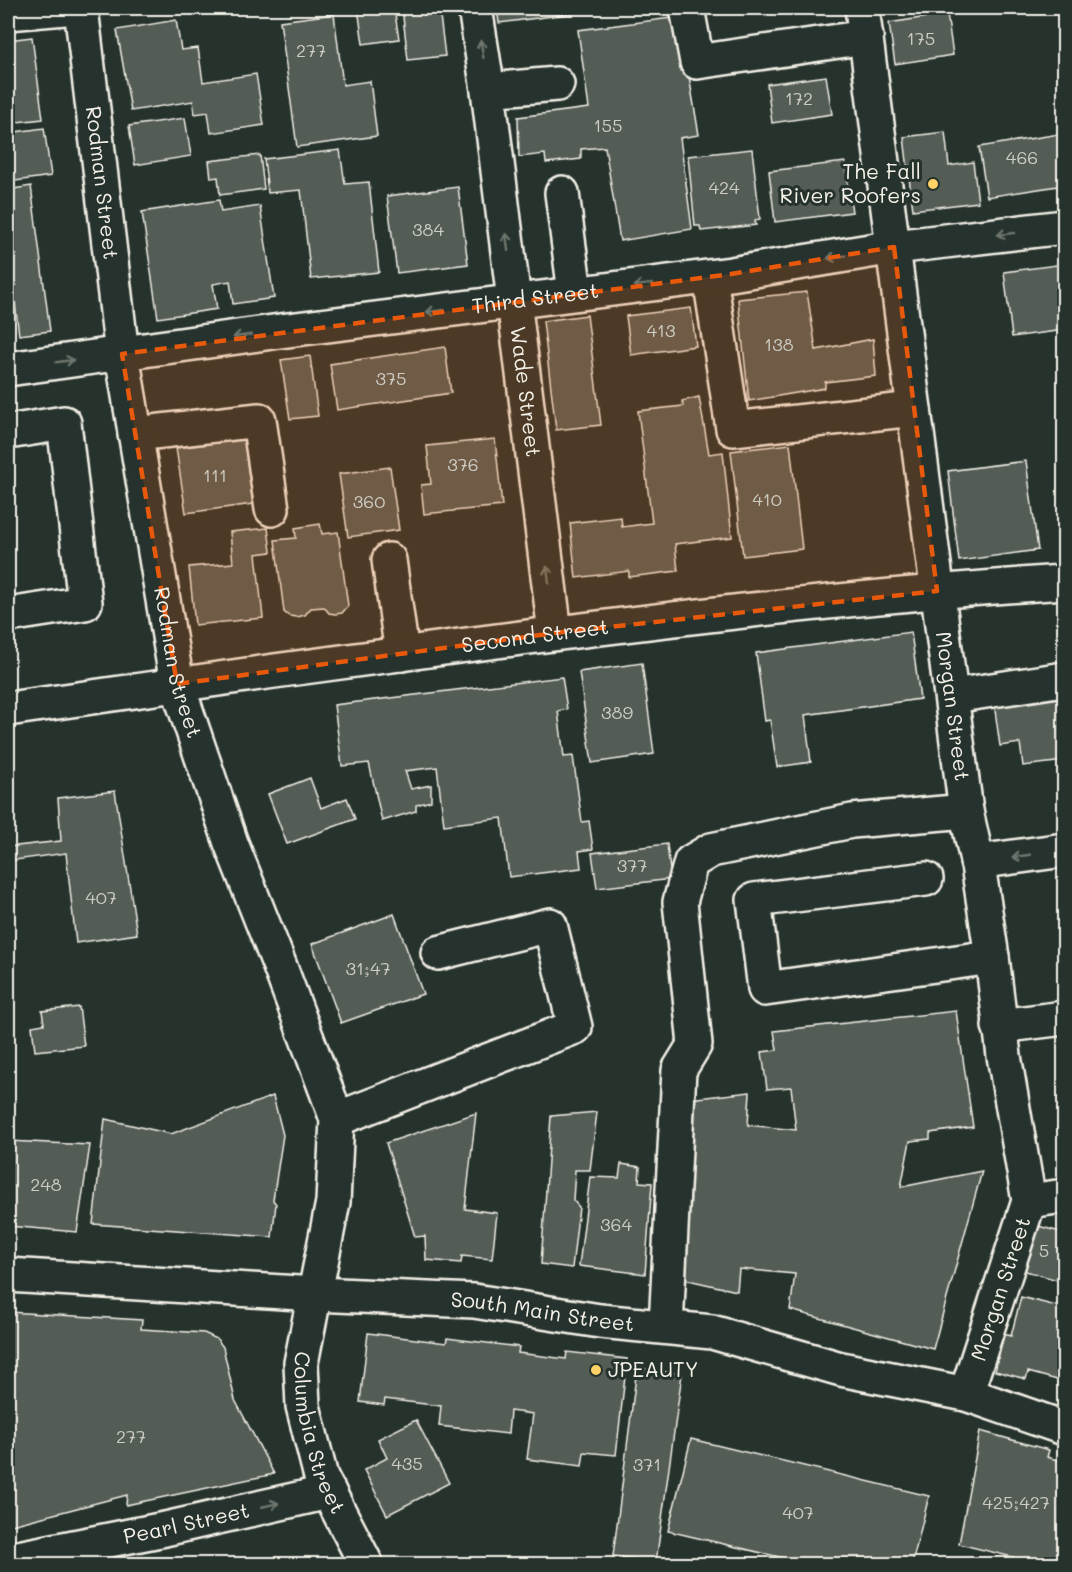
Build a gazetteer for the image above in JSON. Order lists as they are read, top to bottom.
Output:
{
  "streets": {
    "street": [
      "Rodman Street",
      "Third Street",
      "Wade Street",
      "Second Street",
      "Morgan Street",
      "South Main Street",
      "Columbia Street",
      "Pearl Street"
    ]
  },
  "crossings": [
    ["Rodman Street", "Third Street"],
    ["Rodman Street", "Second Street"],
    ["Rodman Street", "South Main Street"],
    ["Rodman Street", "Columbia Street"],
    ["Third Street", "Wade Street"],
    ["Third Street", "Morgan Street"],
    ["Wade Street", "Second Street"],
    ["Second Street", "Morgan Street"],
    ["Morgan Street", "South Main Street"],
    ["South Main Street", "Columbia Street"],
    ["Columbia Street", "Pearl Street"]
  ],
  "one_way": ["Pearl Street"],
  "places": ["The Fall River Roofers", "JPEAUTY"],
  "house_numbers": [
    "175",
    "277",
    "172",
    "155",
    "466",
    "424",
    "384",
    "413",
    "138",
    "375",
    "376",
    "111",
    "410",
    "360",
    "389",
    "377",
    "407",
    "31;47",
    "248",
    "364",
    "5",
    "277",
    "435",
    "371",
    "425;427",
    "407"
  ]
}
